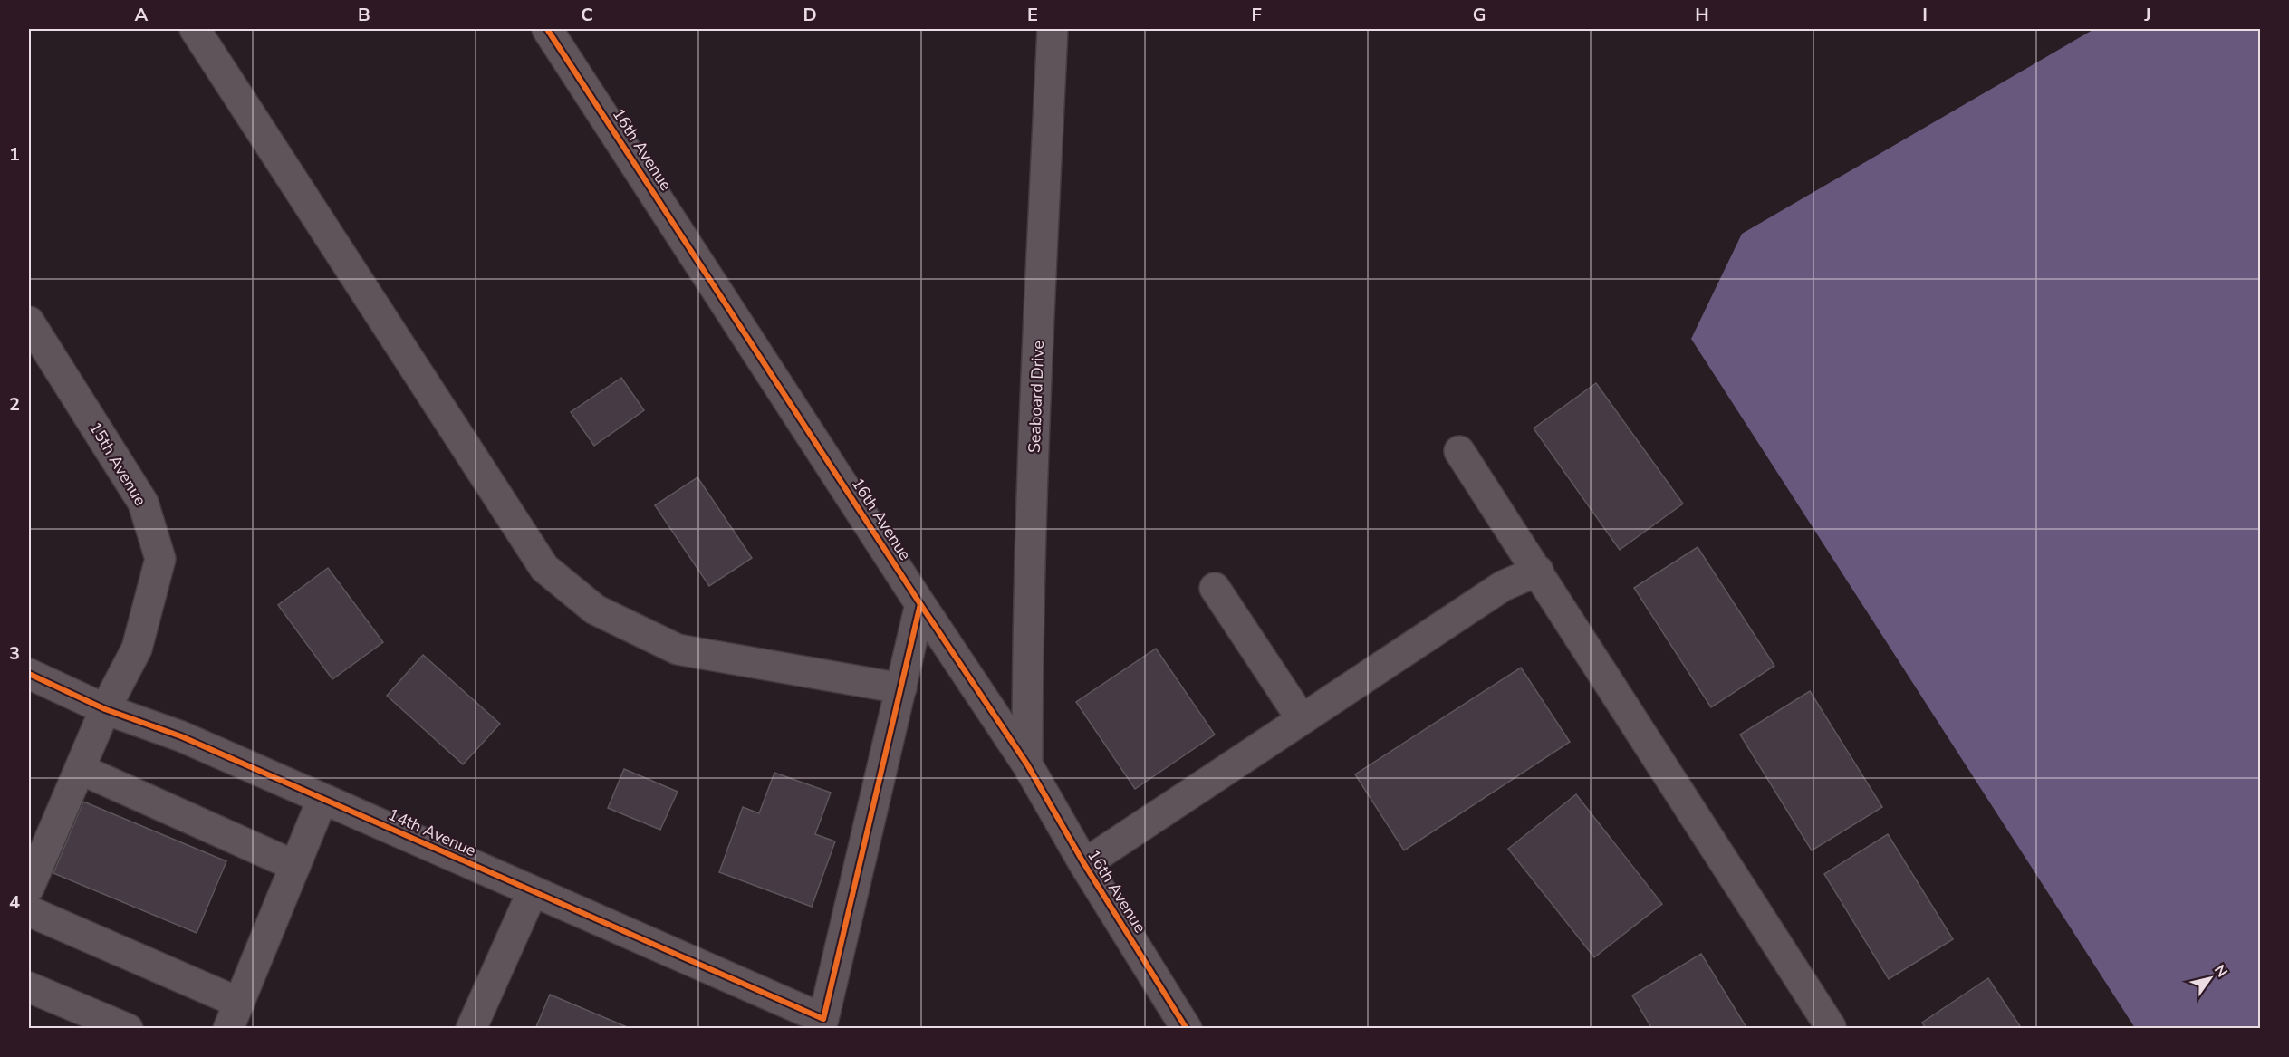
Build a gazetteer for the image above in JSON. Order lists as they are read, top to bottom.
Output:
{
  "streets": {
    "street": [
      "16th Avenue",
      "Seaboard Drive",
      "15th Avenue",
      "14th Avenue"
    ]
  },
  "crossings": [
    ["16th Avenue", "Seaboard Drive"],
    ["15th Avenue", "14th Avenue"]
  ],
  "north": "top right",
  "grid": {
    "columns": [
      "A",
      "B",
      "C",
      "D",
      "E",
      "F",
      "G",
      "H",
      "I",
      "J"
    ],
    "rows": [
      "1",
      "2",
      "3",
      "4"
    ]
  }
}
